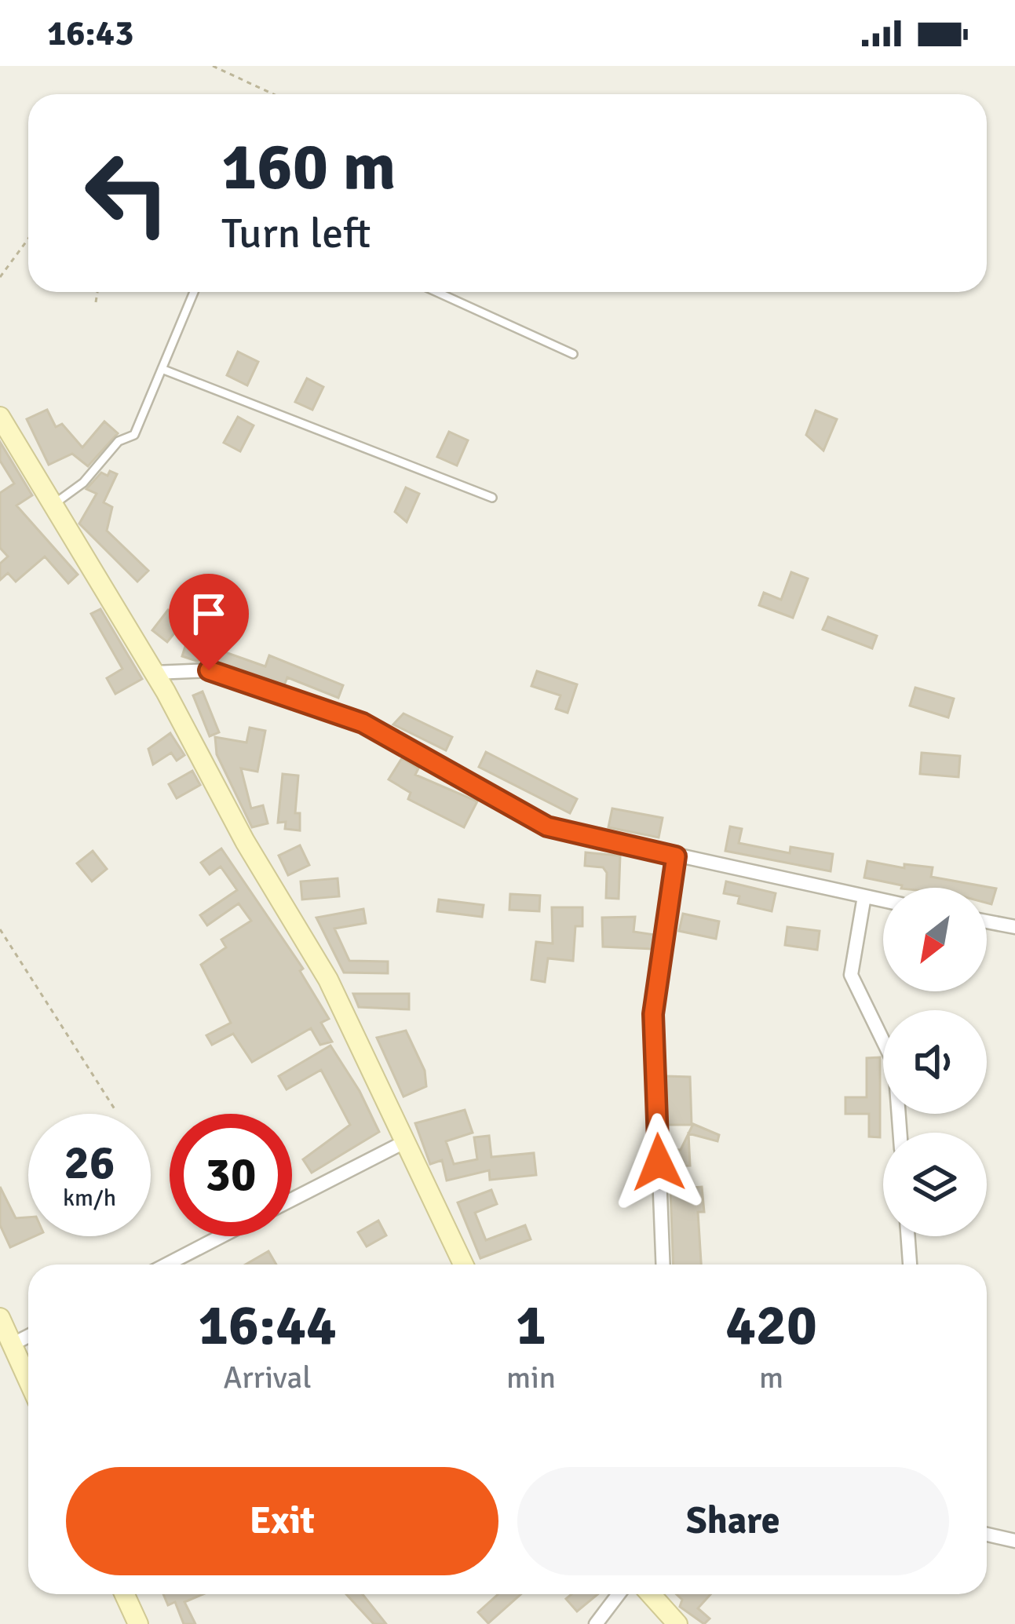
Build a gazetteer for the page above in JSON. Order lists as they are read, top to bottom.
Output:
{
  "north": "bottom left",
  "page": {
    "status": "16:43",
    "turn": ["160 m", "Turn left"],
    "speed": "26 km/h",
    "limit": "30",
    "eta": [
      "16:44",
      "Arrival",
      "1",
      "min",
      "420",
      "m"
    ],
    "buttons": ["Exit", "Share"]
  }
}
